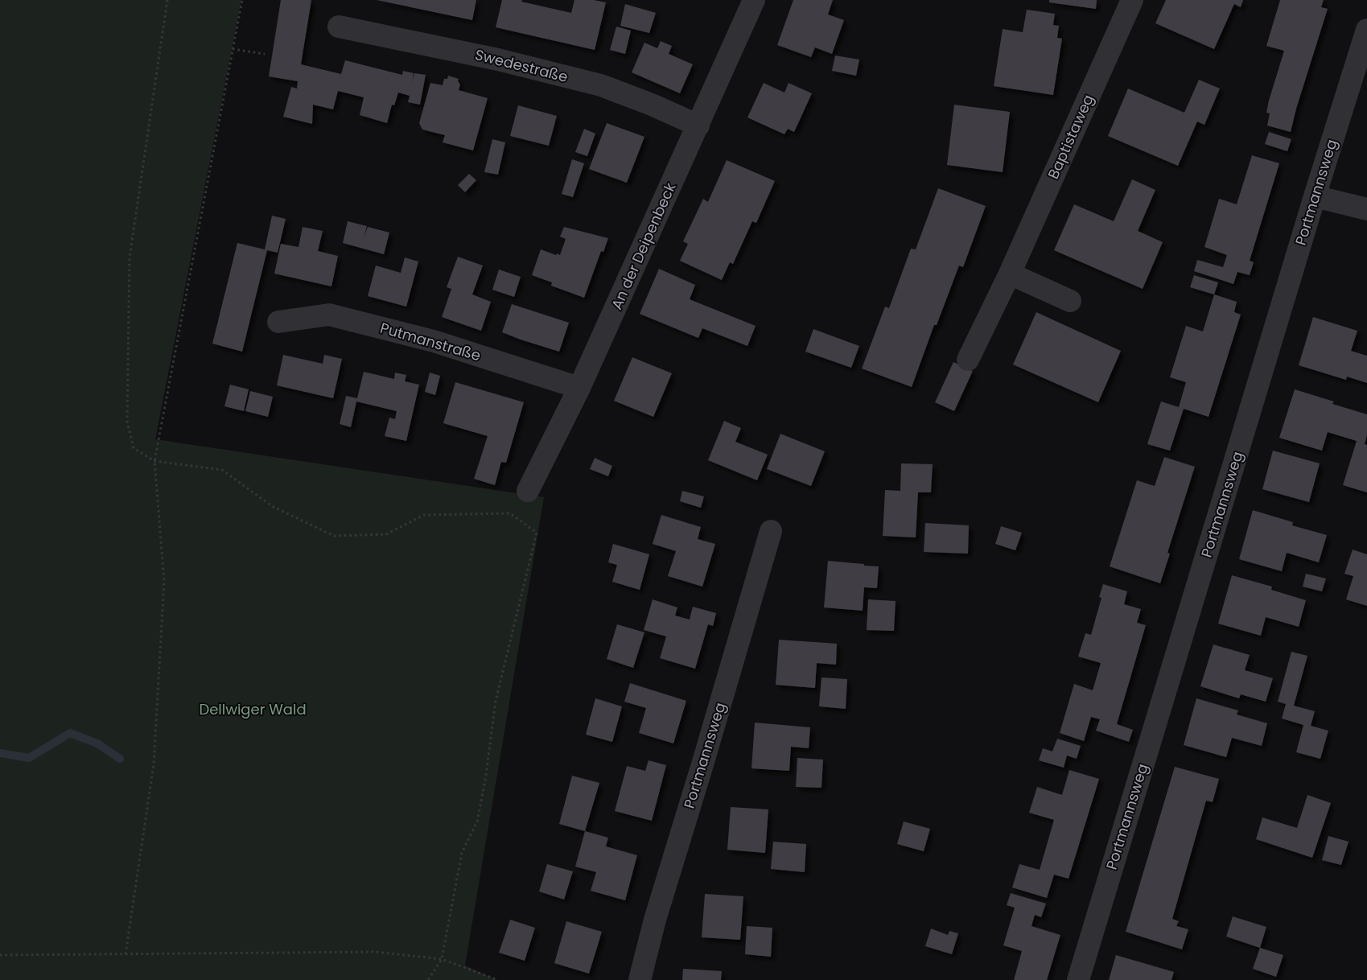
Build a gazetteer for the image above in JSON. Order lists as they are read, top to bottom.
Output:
{
  "streets": {
    "street": [
      "Swedestraße",
      "Baptistaweg",
      "Portmannsweg",
      "An der Deipenbeck",
      "Putmanstraße"
    ]
  },
  "crossings": [
    ["Swedestraße", "An der Deipenbeck"],
    ["An der Deipenbeck", "Putmanstraße"]
  ],
  "parks": ["Dellwiger Wald"]
}
